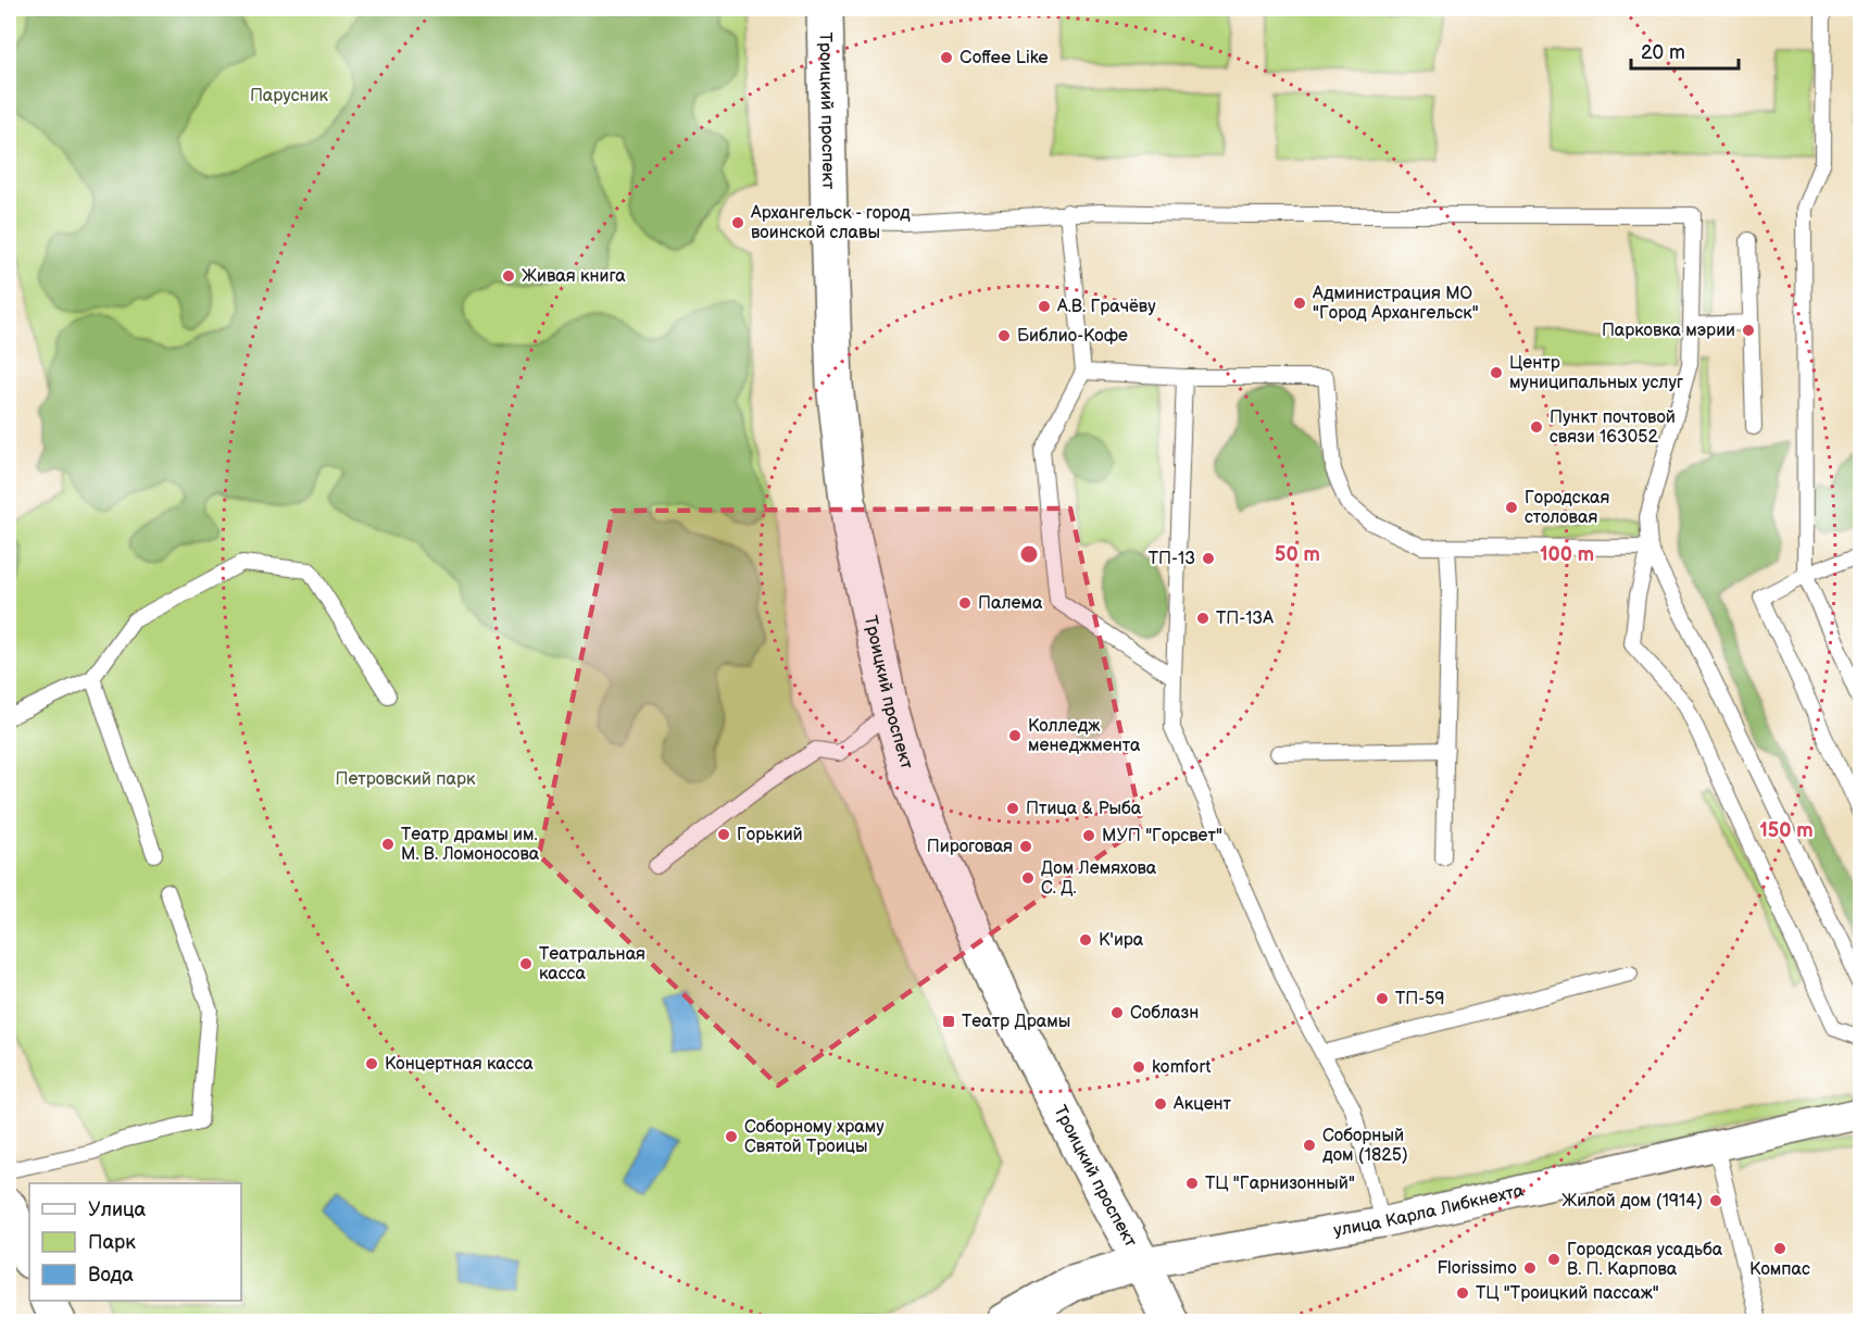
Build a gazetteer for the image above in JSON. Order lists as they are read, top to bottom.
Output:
{
  "streets": {
    "main road": ["Троицкий проспект", "улица Карла Либкнехта"]
  },
  "crossings": [
    ["Троицкий проспект", "улица Карла Либкнехта"]
  ],
  "parks": ["Парусник", "Петровский парк"],
  "places": {
    "other": [
      "Coffee Like",
      "Архангельск - город воинской славы",
      "Живая книга",
      "Администрация МО \"Город Архангельск\"",
      "А.В. Грачёву",
      "Парковка мэрии",
      "Библио-Кофе",
      "Центр муниципальных услуг",
      "Пункт почтовой связи 163052",
      "Городская столовая",
      "ТП-13",
      "Палема",
      "ТП-13А",
      "Колледж менеджмента",
      "Птица & Рыба",
      "Горький",
      "МУП \"Горсвет\"",
      "Театр драмы им. М. В. Ломоносова",
      "Пироговая",
      "Дом Лемяхова С. Д.",
      "К'ира",
      "Театральная касса",
      "ТП-59",
      "Соблазн",
      "Концертная касса",
      "komfort",
      "Акцент",
      "Соборному храму Святой Троицы",
      "Соборный дом (1825)",
      "ТЦ \"Гарнизонный\"",
      "Жилой дом (1914)",
      "Компас",
      "Городская усадьба В. П. Карпова",
      "Florissimo",
      "ТЦ \"Троицкий пассаж\""
    ],
    "transit": ["Театр Драмы"]
  },
  "legend": ["Улица", "Парк", "Вода"],
  "scale_bar": "20 m",
  "rings": ["50 m", "100 m", "150 m"]
}
